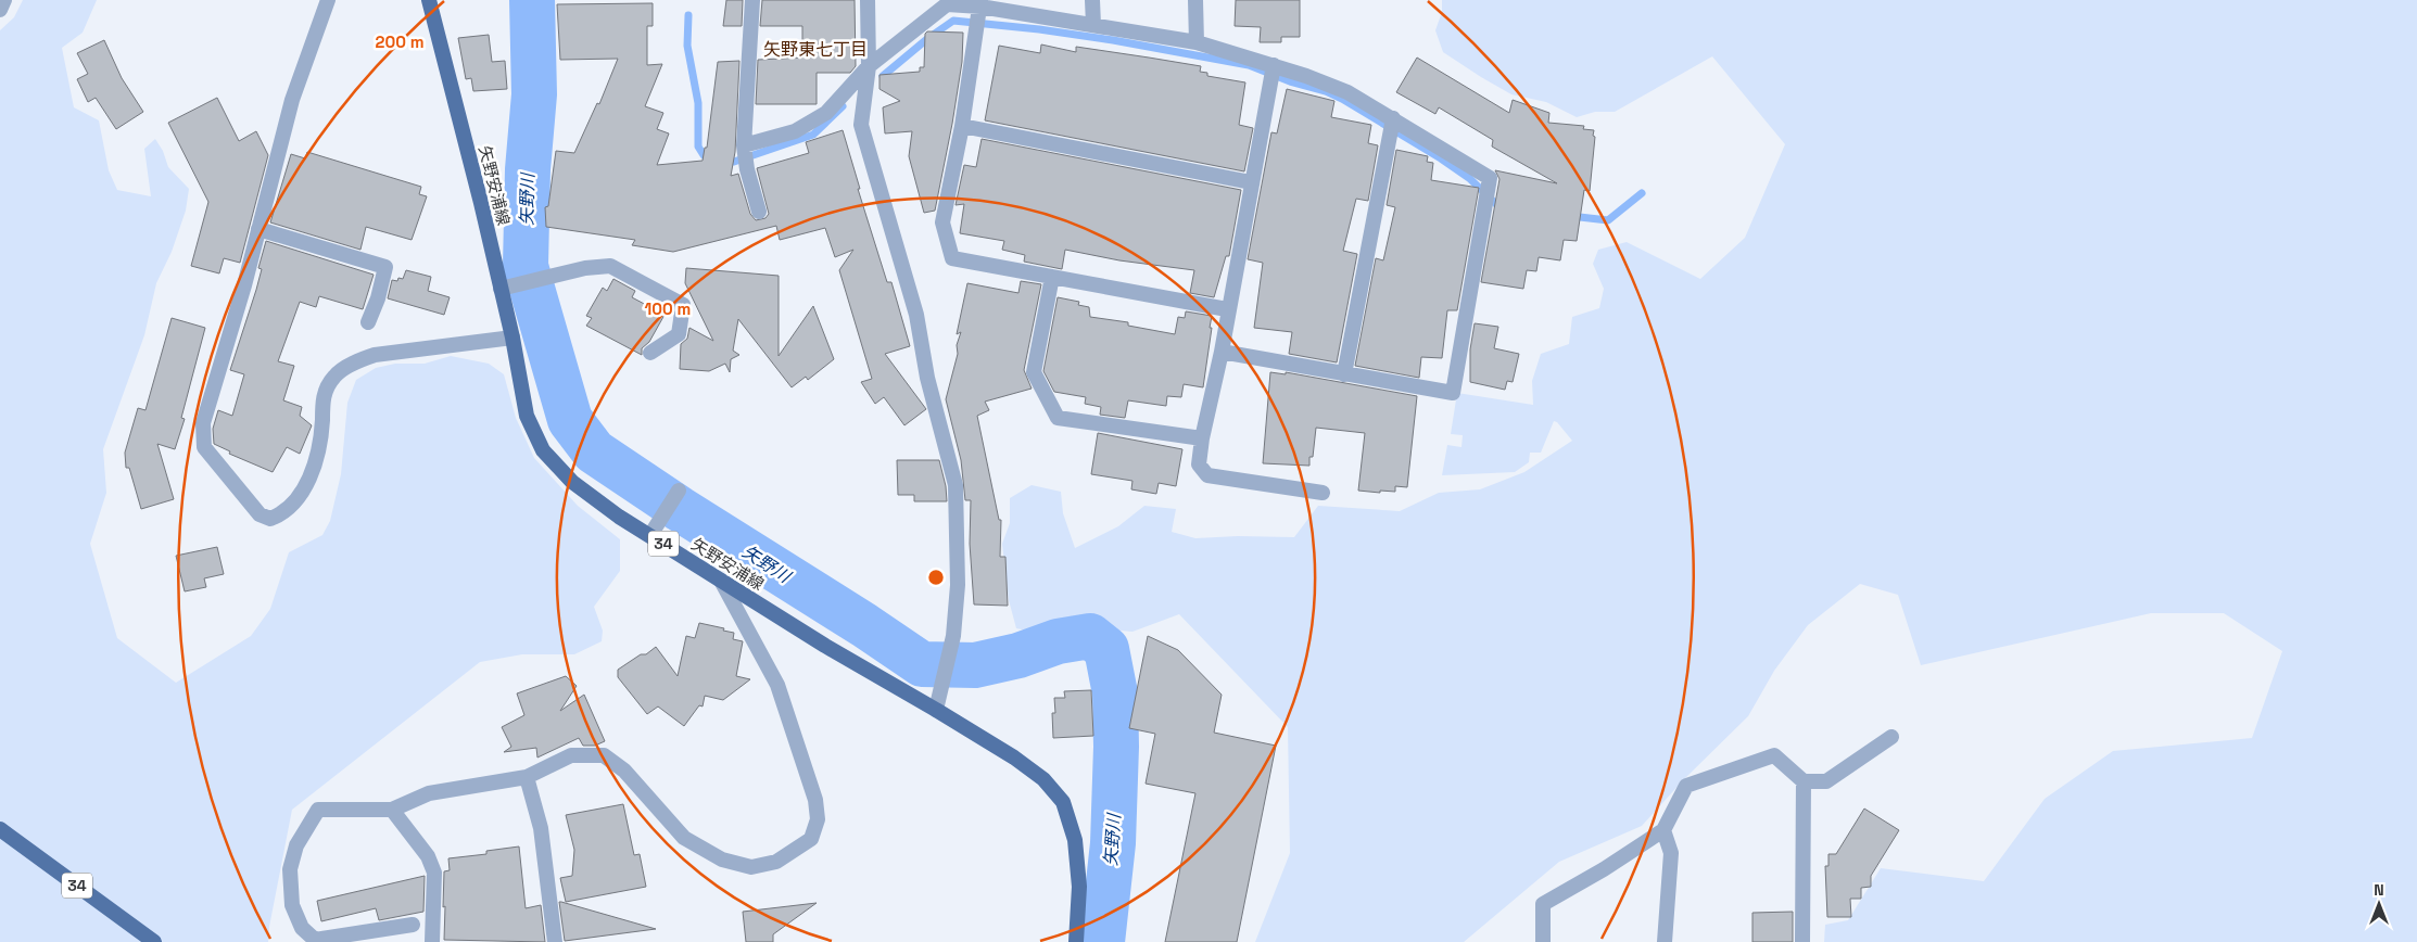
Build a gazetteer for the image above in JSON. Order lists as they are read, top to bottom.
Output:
{
  "streets": {
    "main road": ["矢野安浦線", "34"]
  },
  "districts": ["矢野東七丁目"],
  "water": ["矢野川"],
  "north": "top",
  "rings": ["200 m", "100 m"]
}
